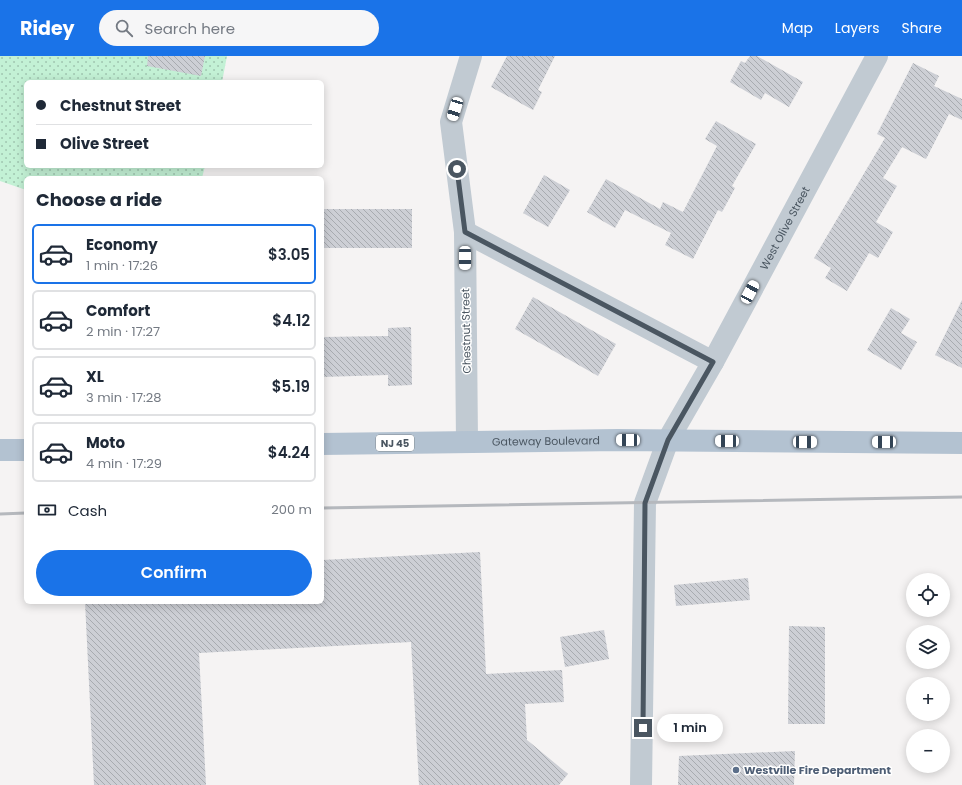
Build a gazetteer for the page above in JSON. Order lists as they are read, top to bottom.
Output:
{
  "streets": {
    "main road": ["Gateway Boulevard", "NJ 45"],
    "street": ["West Olive Street", "Chestnut Street"]
  },
  "crossings": [
    ["West Olive Street", "Gateway Boulevard"],
    ["Chestnut Street", "Gateway Boulevard"]
  ],
  "places": ["Westville Fire Department"],
  "page": {
    "header": "Ridey",
    "search": "Search here",
    "nav": ["Map", "Layers", "Share"],
    "banner": ["Chestnut Street", "Olive Street"],
    "heading": "Choose a ride",
    "list": [
      {
        "name": "Economy",
        "note": "1 min · 17:26",
        "value": "$3.05"
      },
      {
        "name": "Comfort",
        "note": "2 min · 17:27",
        "value": "$4.12"
      },
      {
        "name": "XL",
        "note": "3 min · 17:28",
        "value": "$5.19"
      },
      {
        "name": "Moto",
        "note": "4 min · 17:29",
        "value": "$4.24"
      }
    ],
    "pay": ["Cash", "200 m"],
    "buttons": "Confirm",
    "map_buttons": ["+", "−"],
    "bubble": "1 min"
  }
}
